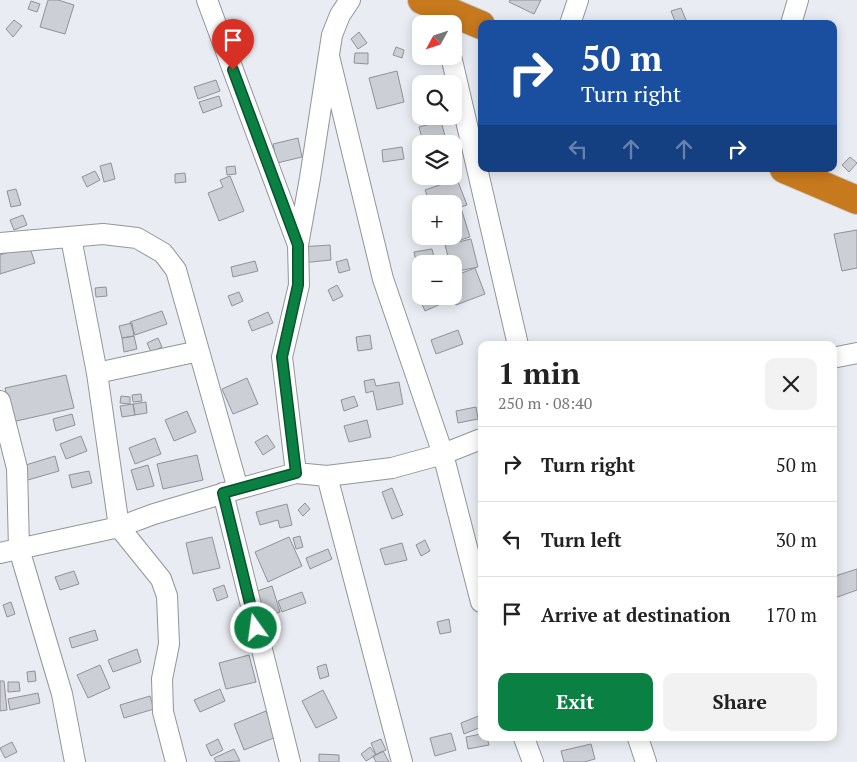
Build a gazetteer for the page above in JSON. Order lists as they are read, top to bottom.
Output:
{
  "north": "bottom left",
  "page": {
    "map_buttons": ["+", "−"],
    "turn": ["50 m", "Turn right"],
    "heading": ["1 min", "250 m · 08:40"],
    "list": [
      {
        "name": "Turn right",
        "value": "50 m"
      },
      {
        "name": "Turn left",
        "value": "30 m"
      },
      {
        "name": "Arrive at destination",
        "value": "170 m"
      }
    ],
    "buttons": ["Exit", "Share"]
  }
}
